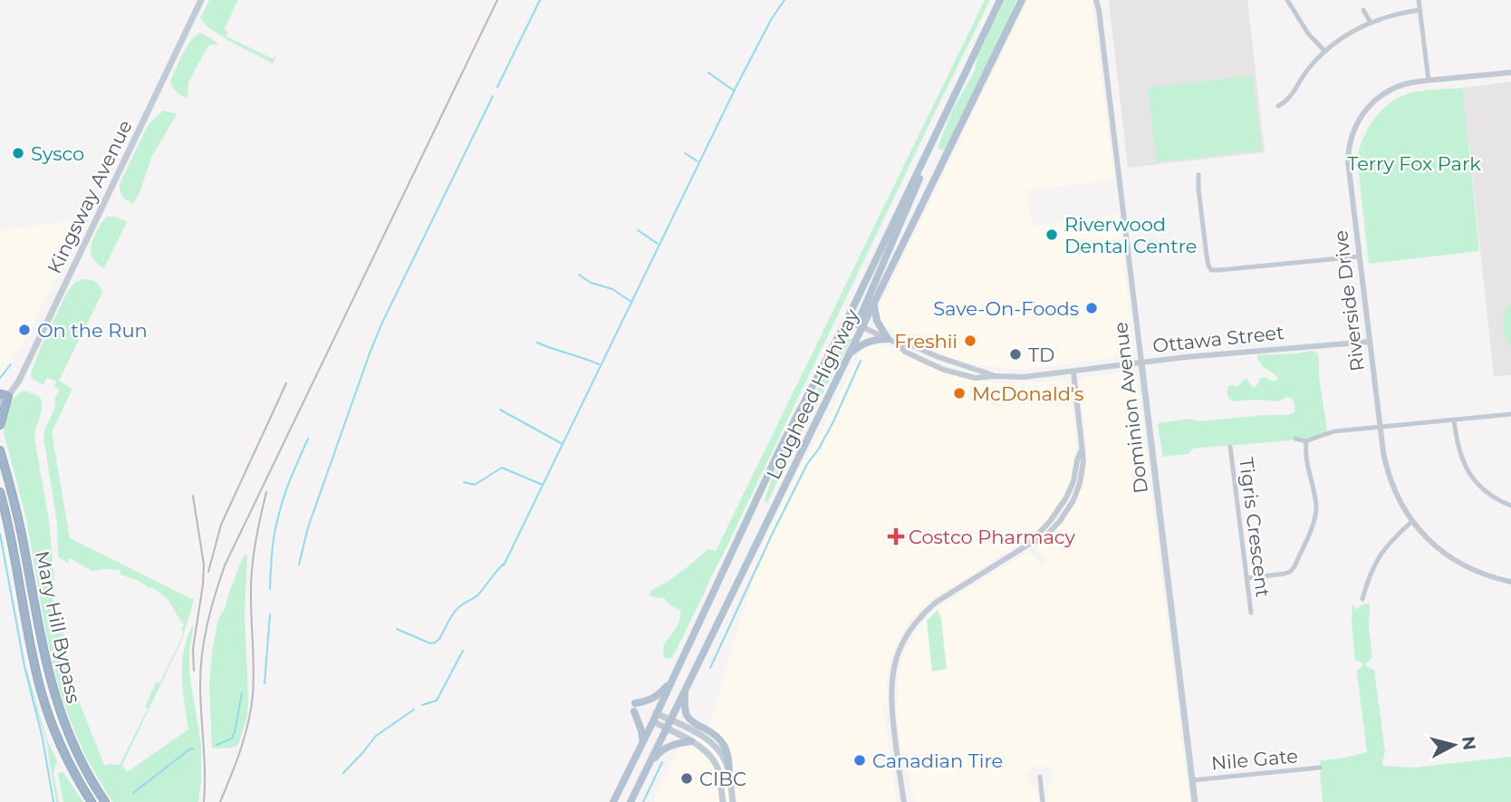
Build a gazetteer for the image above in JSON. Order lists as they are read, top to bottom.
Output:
{
  "streets": {
    "highway": ["Mary Hill Bypass"],
    "main road": ["Kingsway Avenue", "Lougheed Highway", "Dominion Avenue"],
    "street": [
      "Riverside Drive",
      "Ottawa Street",
      "Tigris Crescent",
      "Nile Gate"
    ]
  },
  "crossings": [
    ["Riverside Drive", "Ottawa Street"],
    ["Ottawa Street", "Lougheed Highway"],
    ["Ottawa Street", "Dominion Avenue"],
    ["Dominion Avenue", "Nile Gate"]
  ],
  "parks": ["Terry Fox Park"],
  "places": {
    "other": [
      "Sysco",
      "Riverwood Dental Centre",
      "Save-On-Foods",
      "On the Run",
      "Freshii",
      "TD",
      "McDonald's",
      "Canadian Tire",
      "CIBC"
    ],
    "health": ["Costco Pharmacy"]
  },
  "north": "right"
}
